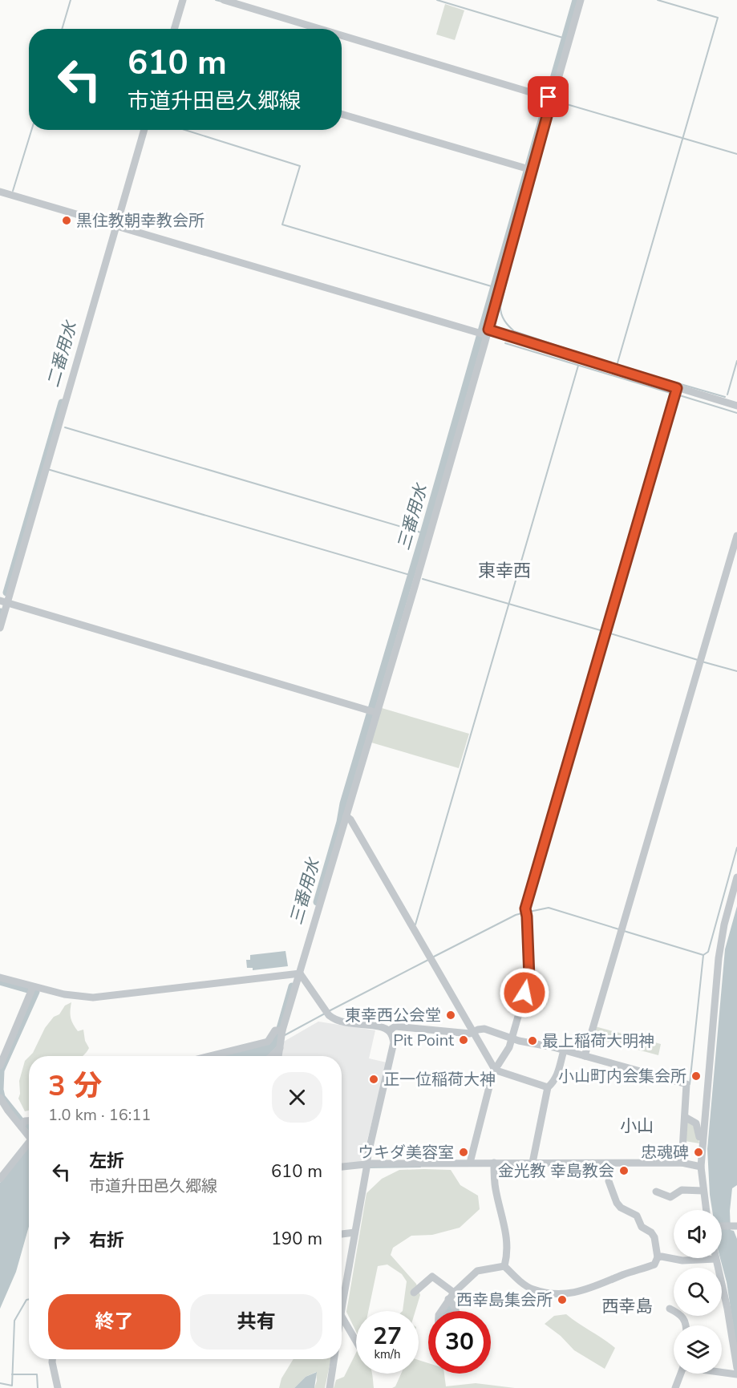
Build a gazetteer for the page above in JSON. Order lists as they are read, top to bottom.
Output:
{
  "districts": ["東幸西", "小山", "西幸島"],
  "water": ["二番用水", "三番用水"],
  "places": [
    "黒住教朝幸教会所",
    "東幸西公会堂",
    "Pit Point",
    "最上稲荷大明神",
    "小山町内会集会所",
    "正一位稲荷大神",
    "ウキダ美容室",
    "忠魂碑",
    "金光教 幸島教会",
    "西幸島集会所"
  ],
  "page": {
    "turn": ["610 m", "市道升田邑久郷線"],
    "heading": ["3 分", "1.0 km · 16:11"],
    "list": [
      {
        "name": "左折",
        "note": "市道升田邑久郷線",
        "value": "610 m"
      },
      {
        "name": "右折",
        "value": "190 m"
      }
    ],
    "buttons": ["終了", "共有"],
    "speed": "27 km/h",
    "limit": "30"
  }
}
